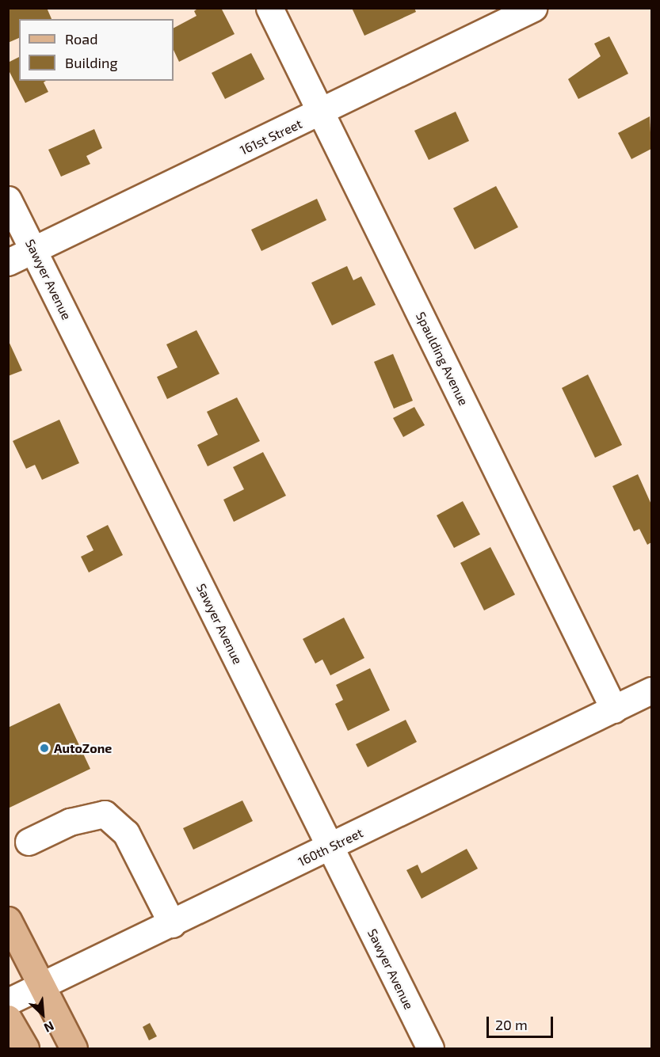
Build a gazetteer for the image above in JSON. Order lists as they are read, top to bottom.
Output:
{
  "streets": {
    "street": [
      "161st Street",
      "Sawyer Avenue",
      "Spaulding Avenue",
      "160th Street"
    ]
  },
  "crossings": [
    ["161st Street", "Sawyer Avenue"],
    ["161st Street", "Spaulding Avenue"],
    ["Sawyer Avenue", "160th Street"],
    ["Spaulding Avenue", "160th Street"]
  ],
  "places": ["AutoZone"],
  "legend": ["Road", "Building"],
  "scale_bar": "20 m",
  "north": "bottom right"
}
